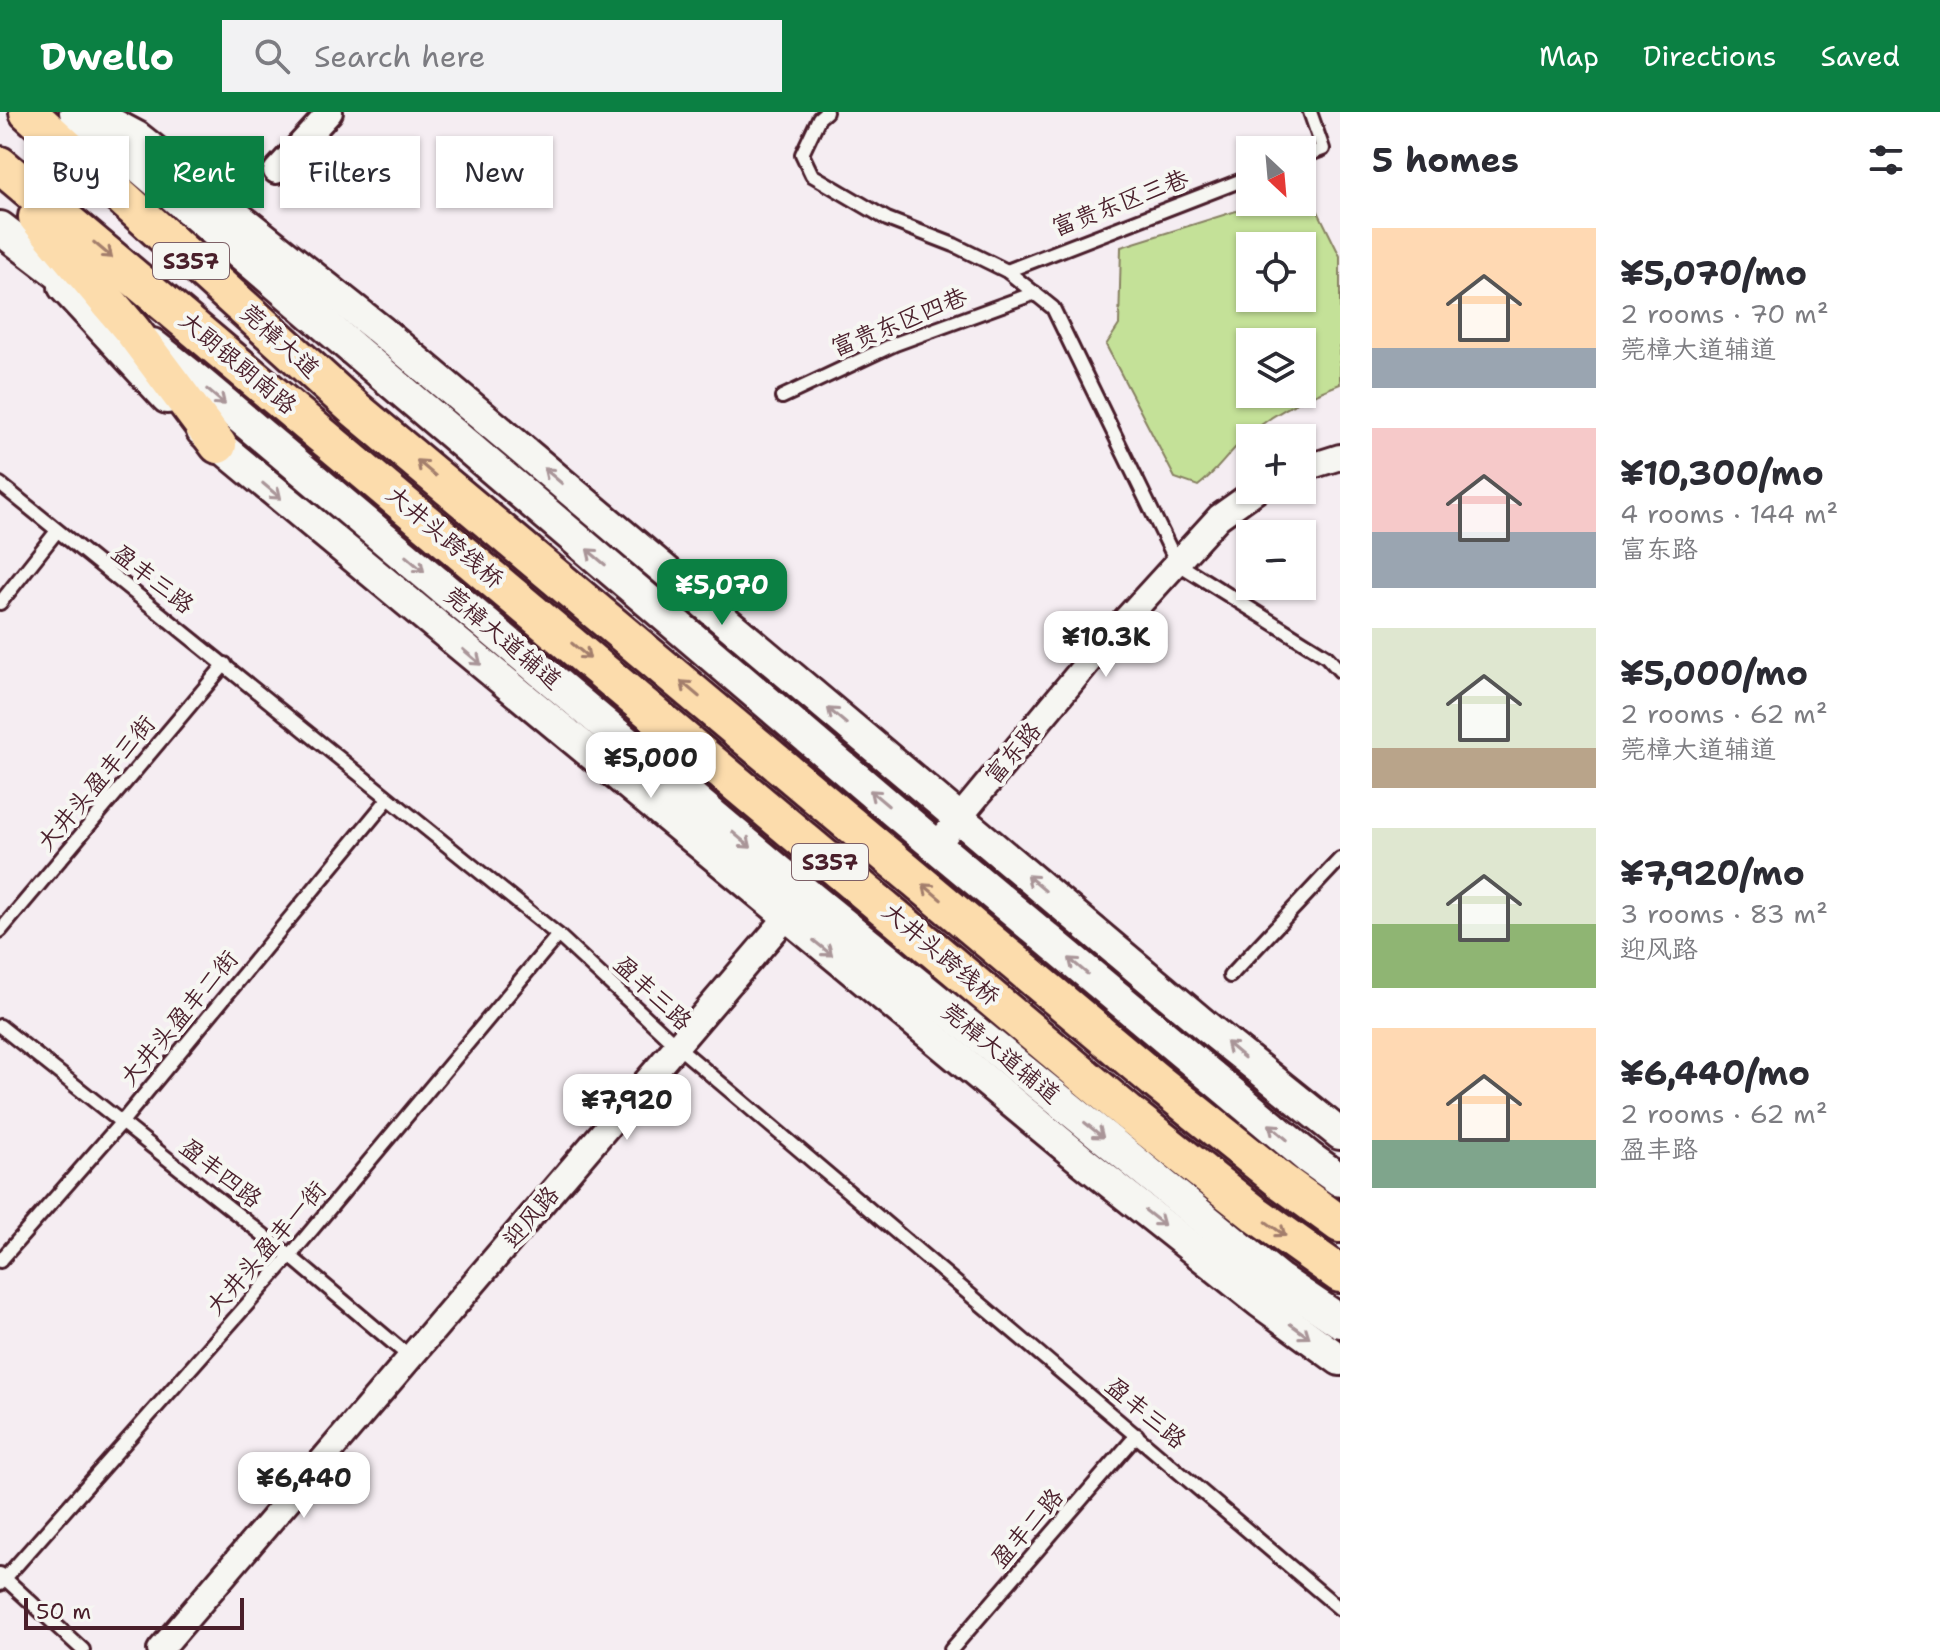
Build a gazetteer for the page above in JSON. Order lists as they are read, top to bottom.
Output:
{
  "streets": {
    "main road": [
      "S357",
      "莞樟大道",
      "大朗银朗南路",
      "大井头跨线桥",
      "莞樟大道辅道"
    ],
    "street": ["富东路", "迎风路"],
    "lane": [
      "富贵东区三巷",
      "富贵东区四巷",
      "盈丰三路",
      "大井头盈丰三街",
      "大井头盈丰二街",
      "盈丰四路",
      "大井头盈丰一街",
      "盈丰二路"
    ]
  },
  "crossings": [
    ["莞樟大道", "大井头跨线桥"],
    ["大朗银朗南路", "大井头跨线桥"],
    ["盈丰三路", "大井头盈丰三街"],
    ["盈丰三路", "大井头盈丰二街"],
    ["盈丰三路", "迎风路"],
    ["盈丰三路", "大井头盈丰一街"],
    ["盈丰三路", "盈丰二路"],
    ["莞樟大道辅道", "迎风路"],
    ["大井头盈丰二街", "盈丰四路"],
    ["盈丰四路", "迎风路"],
    ["盈丰四路", "大井头盈丰一街"]
  ],
  "scale_bar": "50 m",
  "north": "bottom right",
  "page": {
    "header": "Dwello",
    "search": "Search here",
    "nav": ["Map", "Directions", "Saved"],
    "heading": "5 homes",
    "map_buttons": ["+", "−"],
    "chip": [
      "Buy",
      "Rent",
      "Filters",
      "New"
    ],
    "list": [
      {
        "name": "¥5,070/mo",
        "note": "2 rooms · 70 m² · 莞樟大道辅道"
      },
      {
        "name": "¥10,300/mo",
        "note": "4 rooms · 144 m² · 富东路"
      },
      {
        "name": "¥5,000/mo",
        "note": "2 rooms · 62 m² · 莞樟大道辅道"
      },
      {
        "name": "¥7,920/mo",
        "note": "3 rooms · 83 m² · 迎风路"
      },
      {
        "name": "¥6,440/mo",
        "note": "2 rooms · 62 m² · 盈丰路"
      }
    ],
    "price": [
      "¥5,070",
      "¥10.3K",
      "¥5,000",
      "¥7,920",
      "¥6,440"
    ],
    "scale": "50 m"
  }
}
